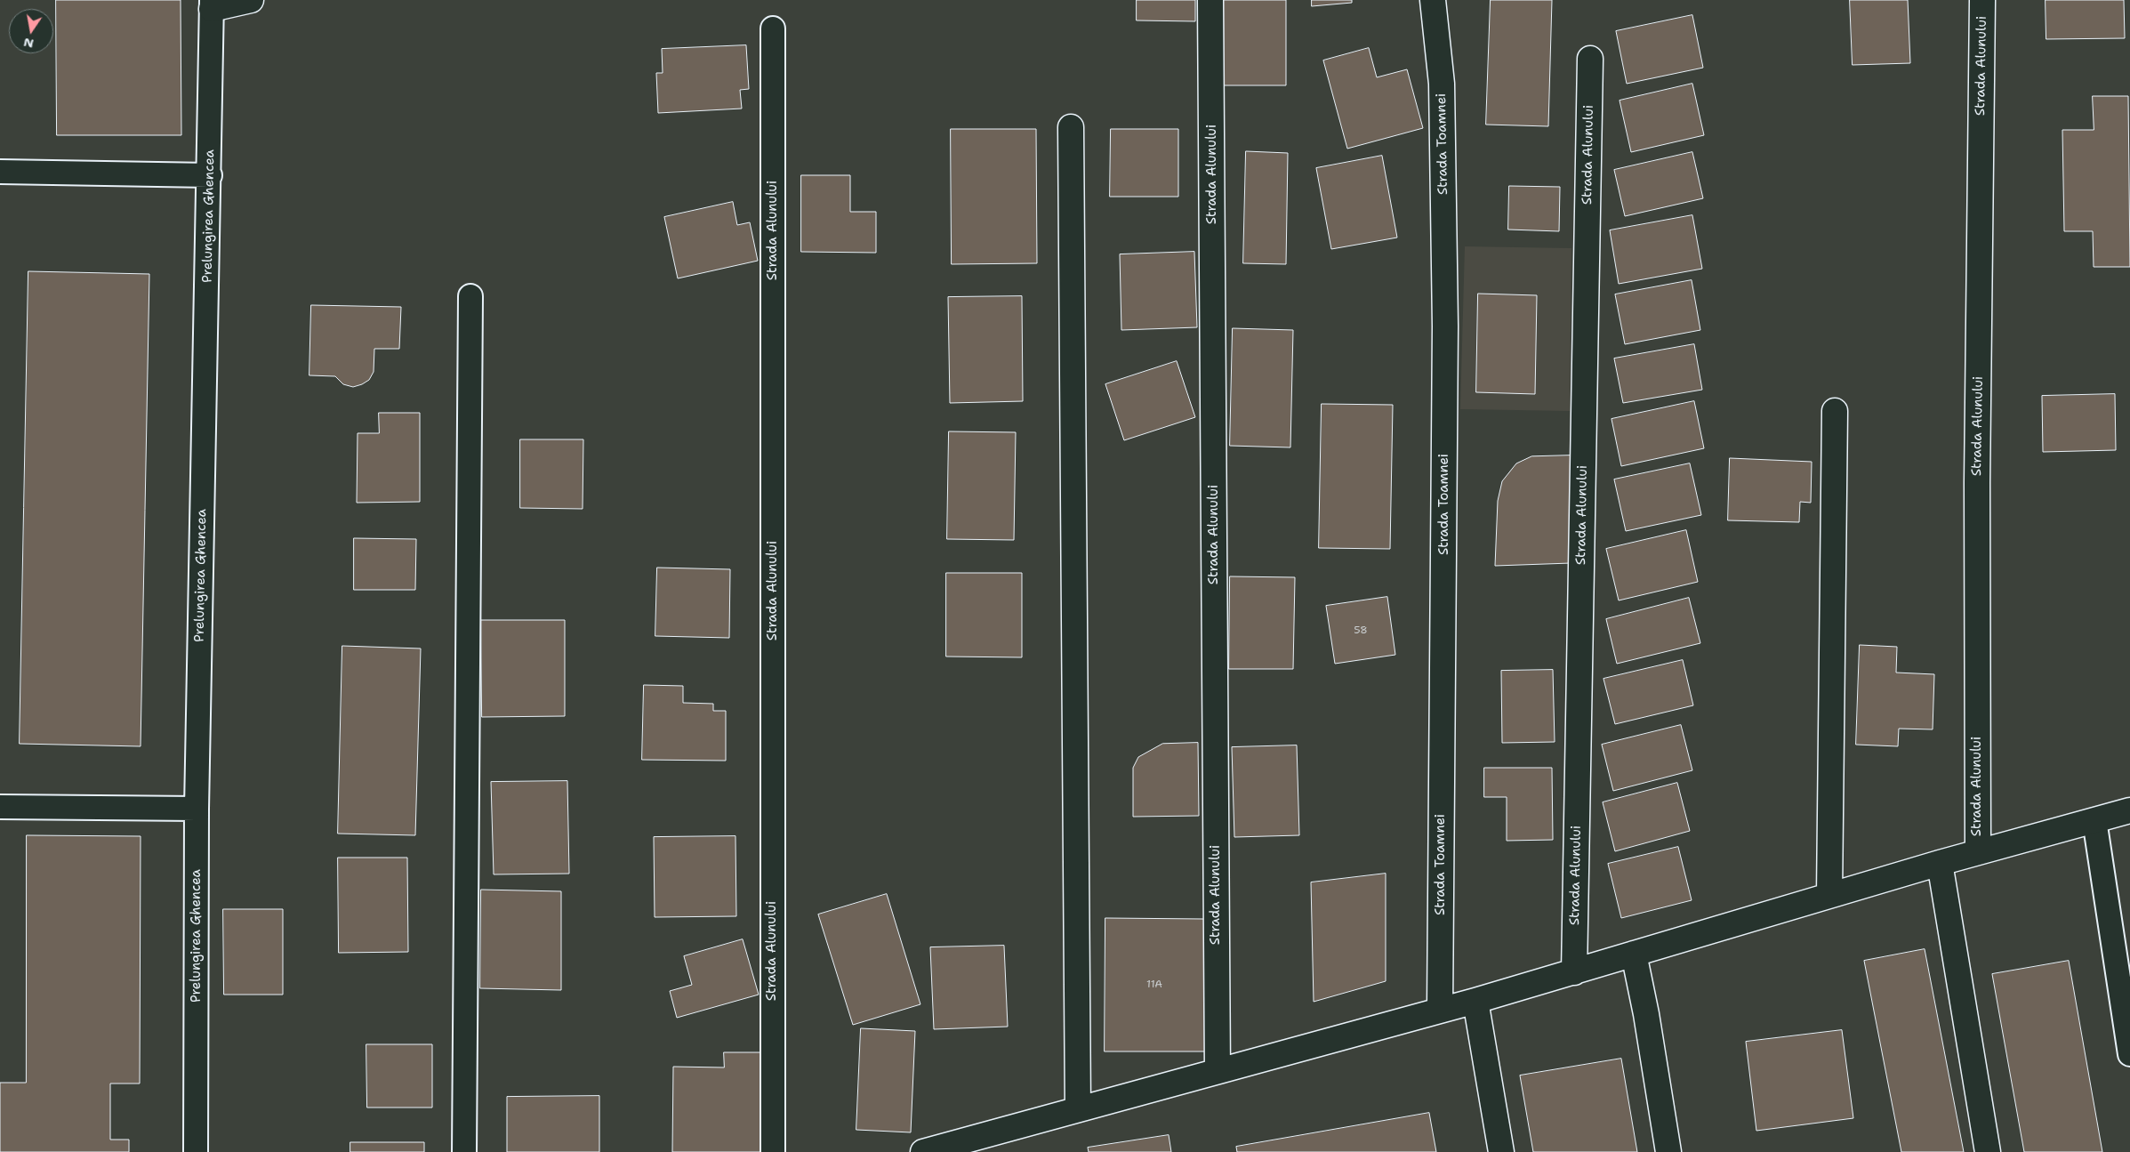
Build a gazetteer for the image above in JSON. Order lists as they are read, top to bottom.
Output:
{
  "streets": {
    "street": ["Strada Alunului", "Strada Toamnei"],
    "lane": ["Prelungirea Ghencea"]
  },
  "crossings": [
    ["Strada Alunului", "Strada Toamnei"]
  ],
  "house_numbers": ["58", "11A"],
  "north": "bottom"
}
